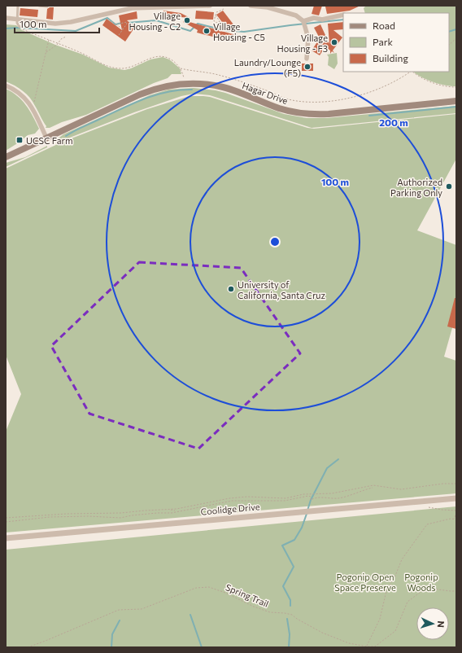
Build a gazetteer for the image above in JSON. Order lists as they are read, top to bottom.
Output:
{
  "streets": {
    "main road": ["Hagar Drive"],
    "street": ["Coolidge Drive"],
    "path": ["Spring Trail"]
  },
  "parks": ["Pogonip Open Space Preserve", "Pogonip Woods"],
  "places": {
    "other": [
      "Village Housing - C2",
      "Village Housing - C5",
      "Village Housing - F3",
      "Laundry/Lounge (F5)",
      "Authorized Parking Only",
      "University of California, Santa Cruz"
    ],
    "transit": ["UCSC Farm"]
  },
  "legend": ["Road", "Park", "Building"],
  "scale_bar": "100 m",
  "north": "right",
  "rings": ["200 m", "100 m"]
}
